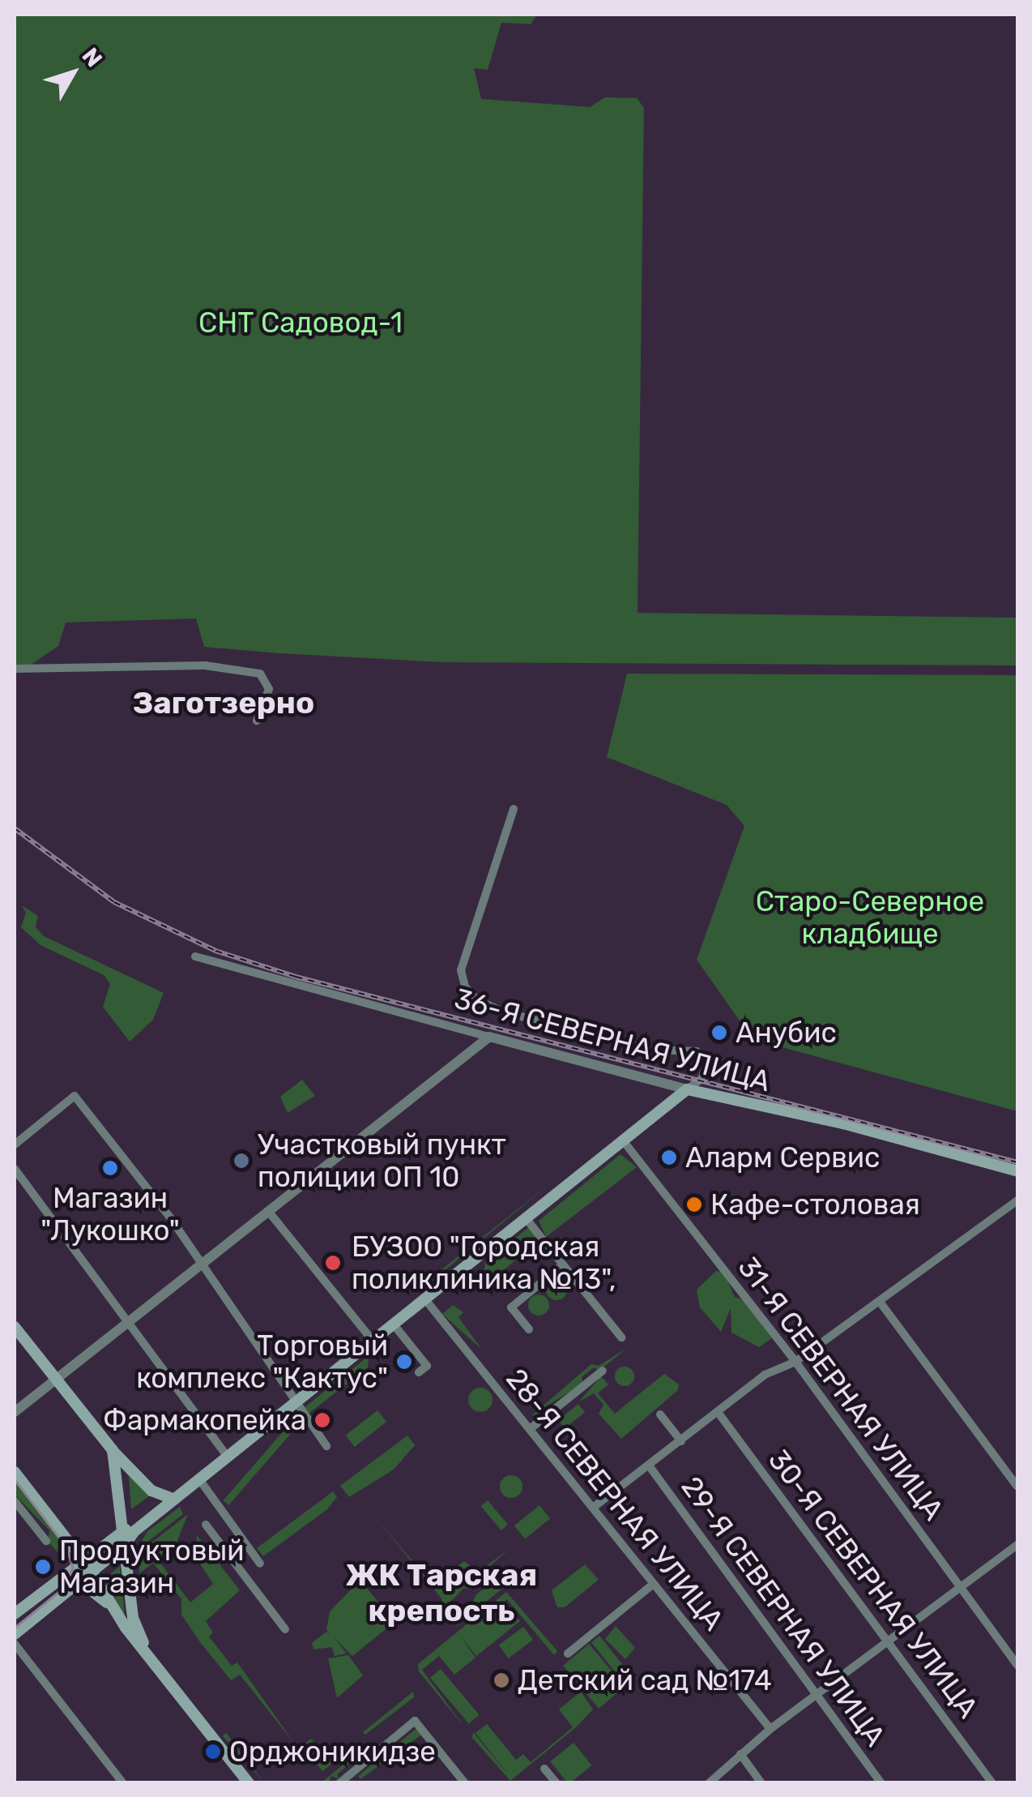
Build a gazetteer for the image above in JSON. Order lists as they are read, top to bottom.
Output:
{
  "streets": {
    "main road": ["36-Я СЕВЕРНАЯ УЛИЦА"],
    "street": [
      "31-Я СЕВЕРНАЯ УЛИЦА",
      "28-Я СЕВЕРНАЯ УЛИЦА",
      "30-Я СЕВЕРНАЯ УЛИЦА",
      "29-Я СЕВЕРНАЯ УЛИЦА"
    ]
  },
  "districts": ["Заготзерно", "ЖК Тарская крепость"],
  "parks": ["СНТ Садовод-1", "Старо-Северное кладбище"],
  "places": [
    "Анубис",
    "Аларм Сервис",
    "Участковый пункт полиции ОП 10",
    "Магазин \"Лукошко\"",
    "Кафе-столовая",
    "БУЗОО \"Городская поликлиника №13\",",
    "Торговый комплекс \"Кактус\"",
    "Фармакопейка",
    "Продуктовый Магазин",
    "Детский сад №174",
    "Орджоникидзе"
  ],
  "north": "top right"
}
